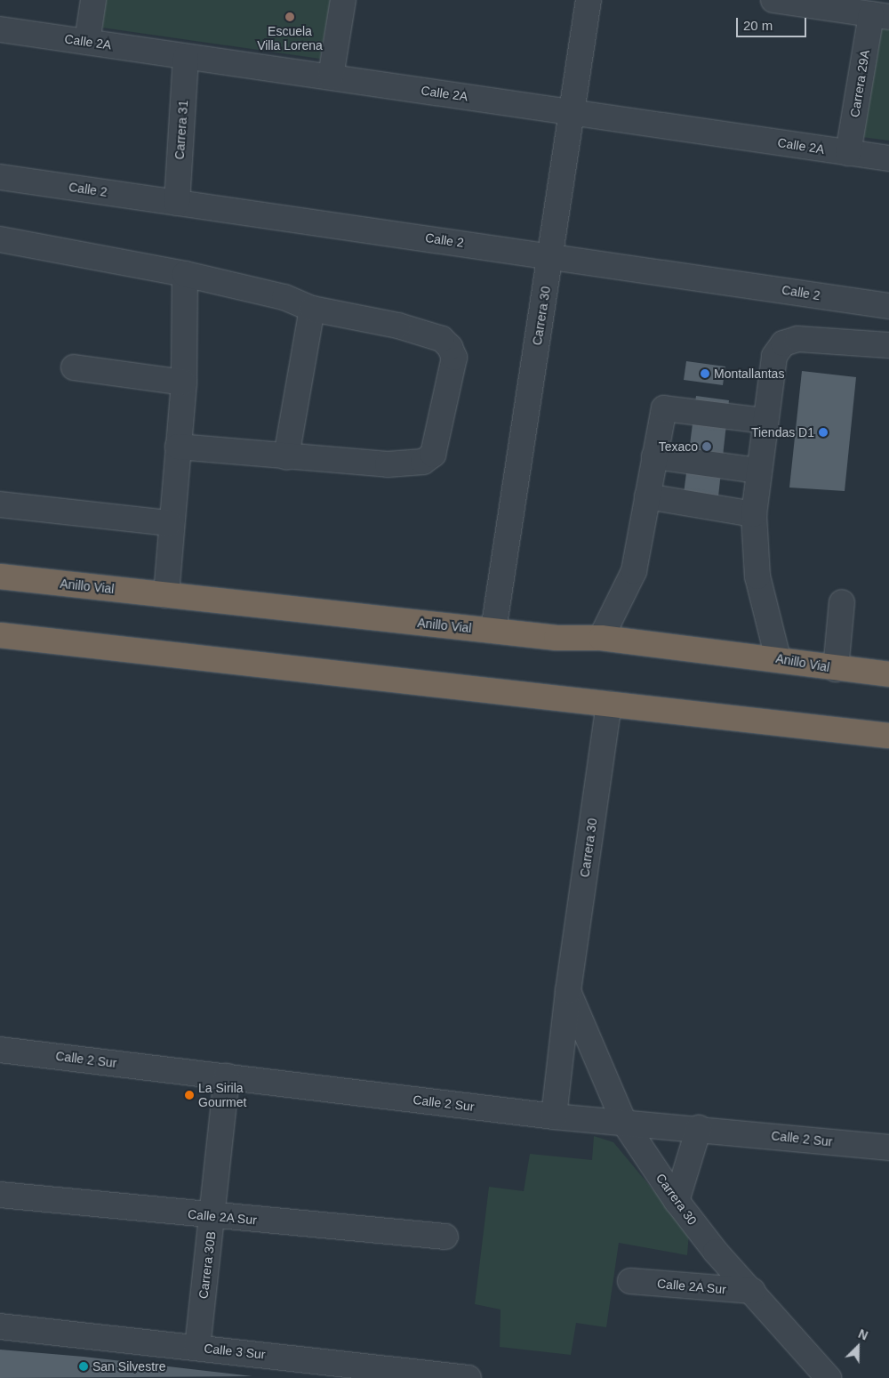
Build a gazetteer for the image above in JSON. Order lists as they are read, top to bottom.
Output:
{
  "streets": {
    "highway": ["Anillo Vial"],
    "street": [
      "Calle 2A",
      "Carrera 29A",
      "Carrera 31",
      "Calle 2",
      "Carrera 30",
      "Calle 2 Sur",
      "Calle 2A Sur",
      "Carrera 30B",
      "Calle 3 Sur"
    ]
  },
  "crossings": [
    ["Calle 2A", "Carrera 29A"],
    ["Calle 2A", "Carrera 31"],
    ["Calle 2A", "Carrera 30"],
    ["Carrera 31", "Calle 2"],
    ["Calle 2", "Carrera 30"],
    ["Carrera 30", "Anillo Vial"],
    ["Carrera 30", "Calle 2 Sur"],
    ["Carrera 30", "Calle 2A Sur"],
    ["Calle 2 Sur", "Carrera 30B"],
    ["Calle 2A Sur", "Carrera 30B"],
    ["Carrera 30B", "Calle 3 Sur"]
  ],
  "places": [
    "Escuela Villa Lorena",
    "Montallantas",
    "Tiendas D1",
    "Texaco",
    "La Sirila Gourmet",
    "San Silvestre"
  ],
  "scale_bar": "20 m",
  "north": "top right"
}
